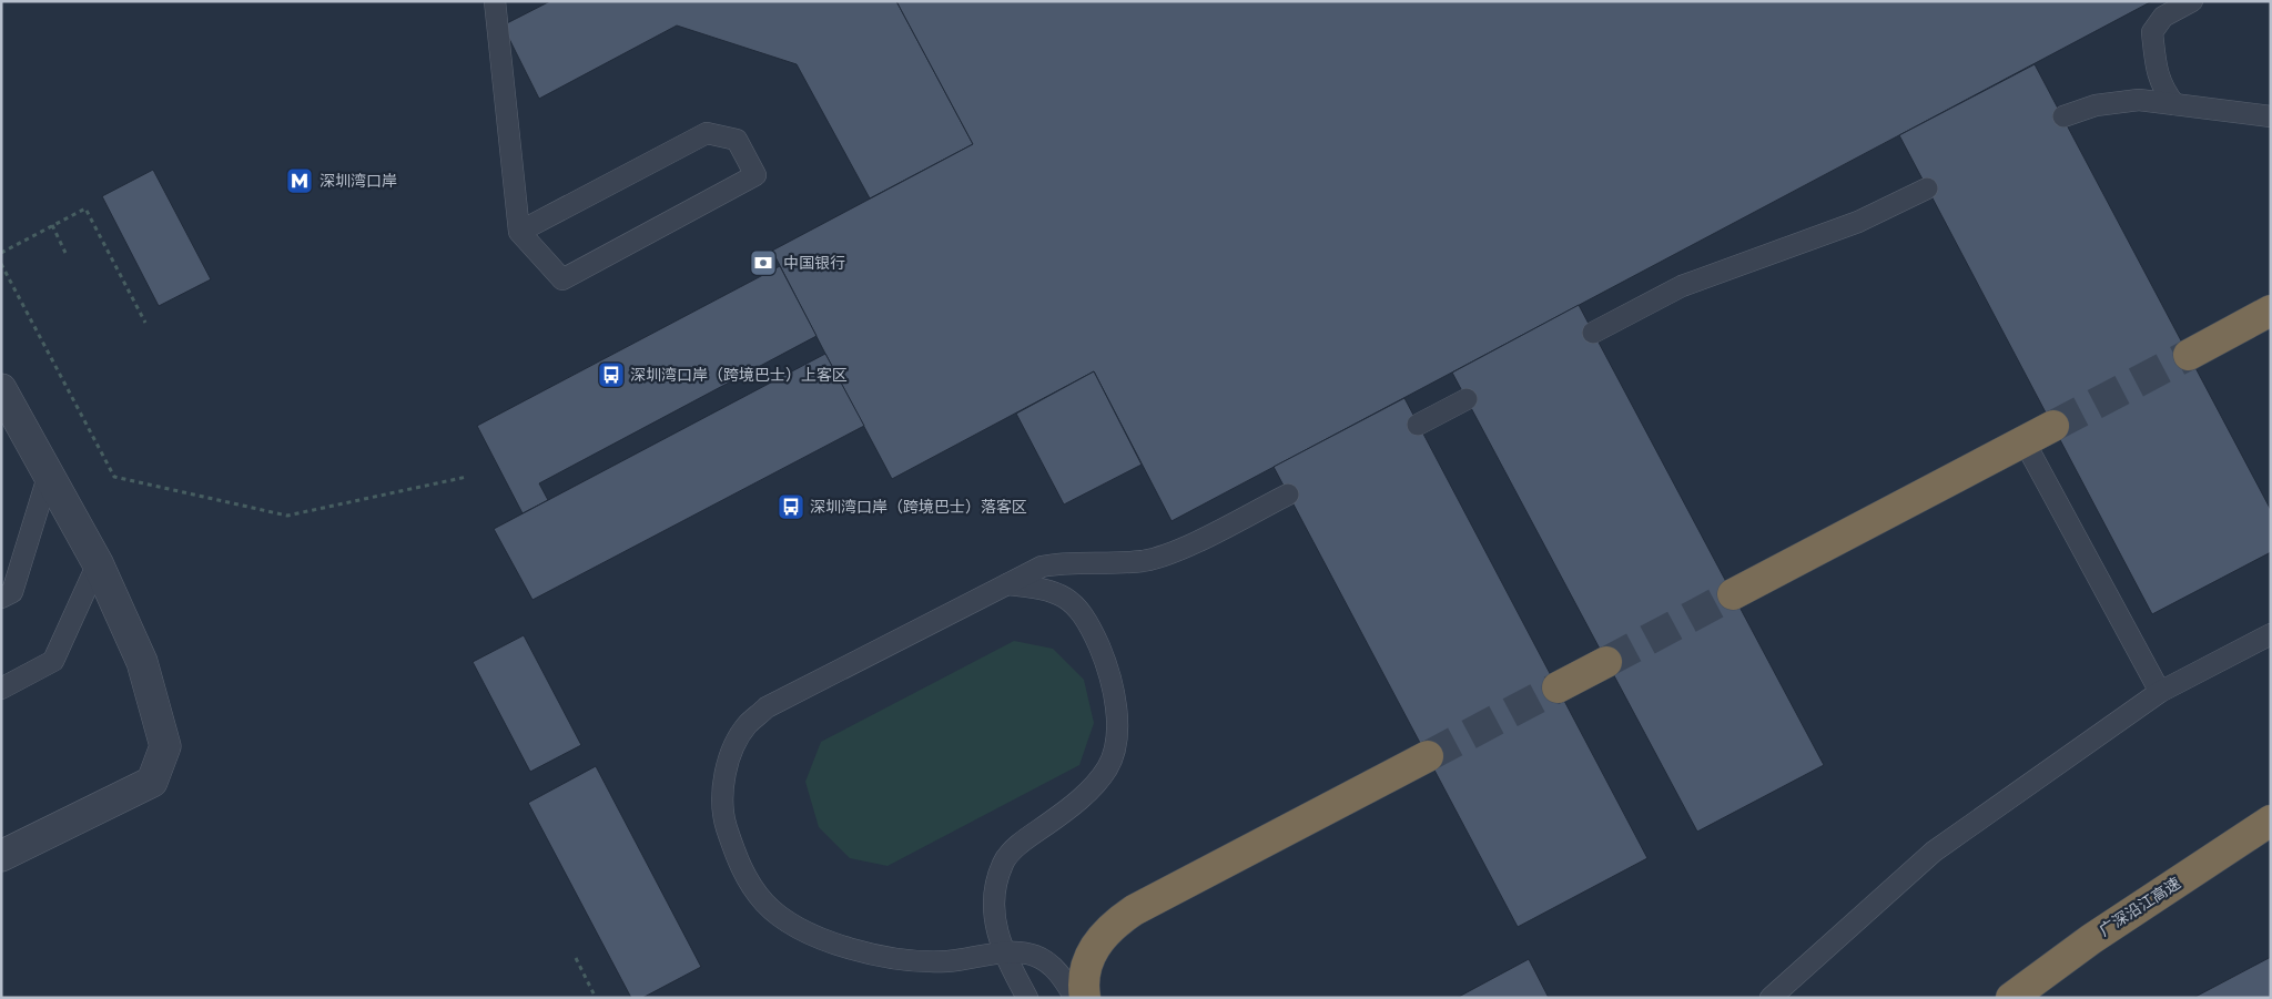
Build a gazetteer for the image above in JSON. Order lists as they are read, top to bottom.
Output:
{
  "streets": {
    "highway": ["广深沿江高速"]
  },
  "places": {
    "metro station": ["深圳湾口岸"],
    "bank": ["中国银行"],
    "bus stop": ["深圳湾口岸（跨境巴士）上客区", "深圳湾口岸（跨境巴士）落客区"]
  }
}
